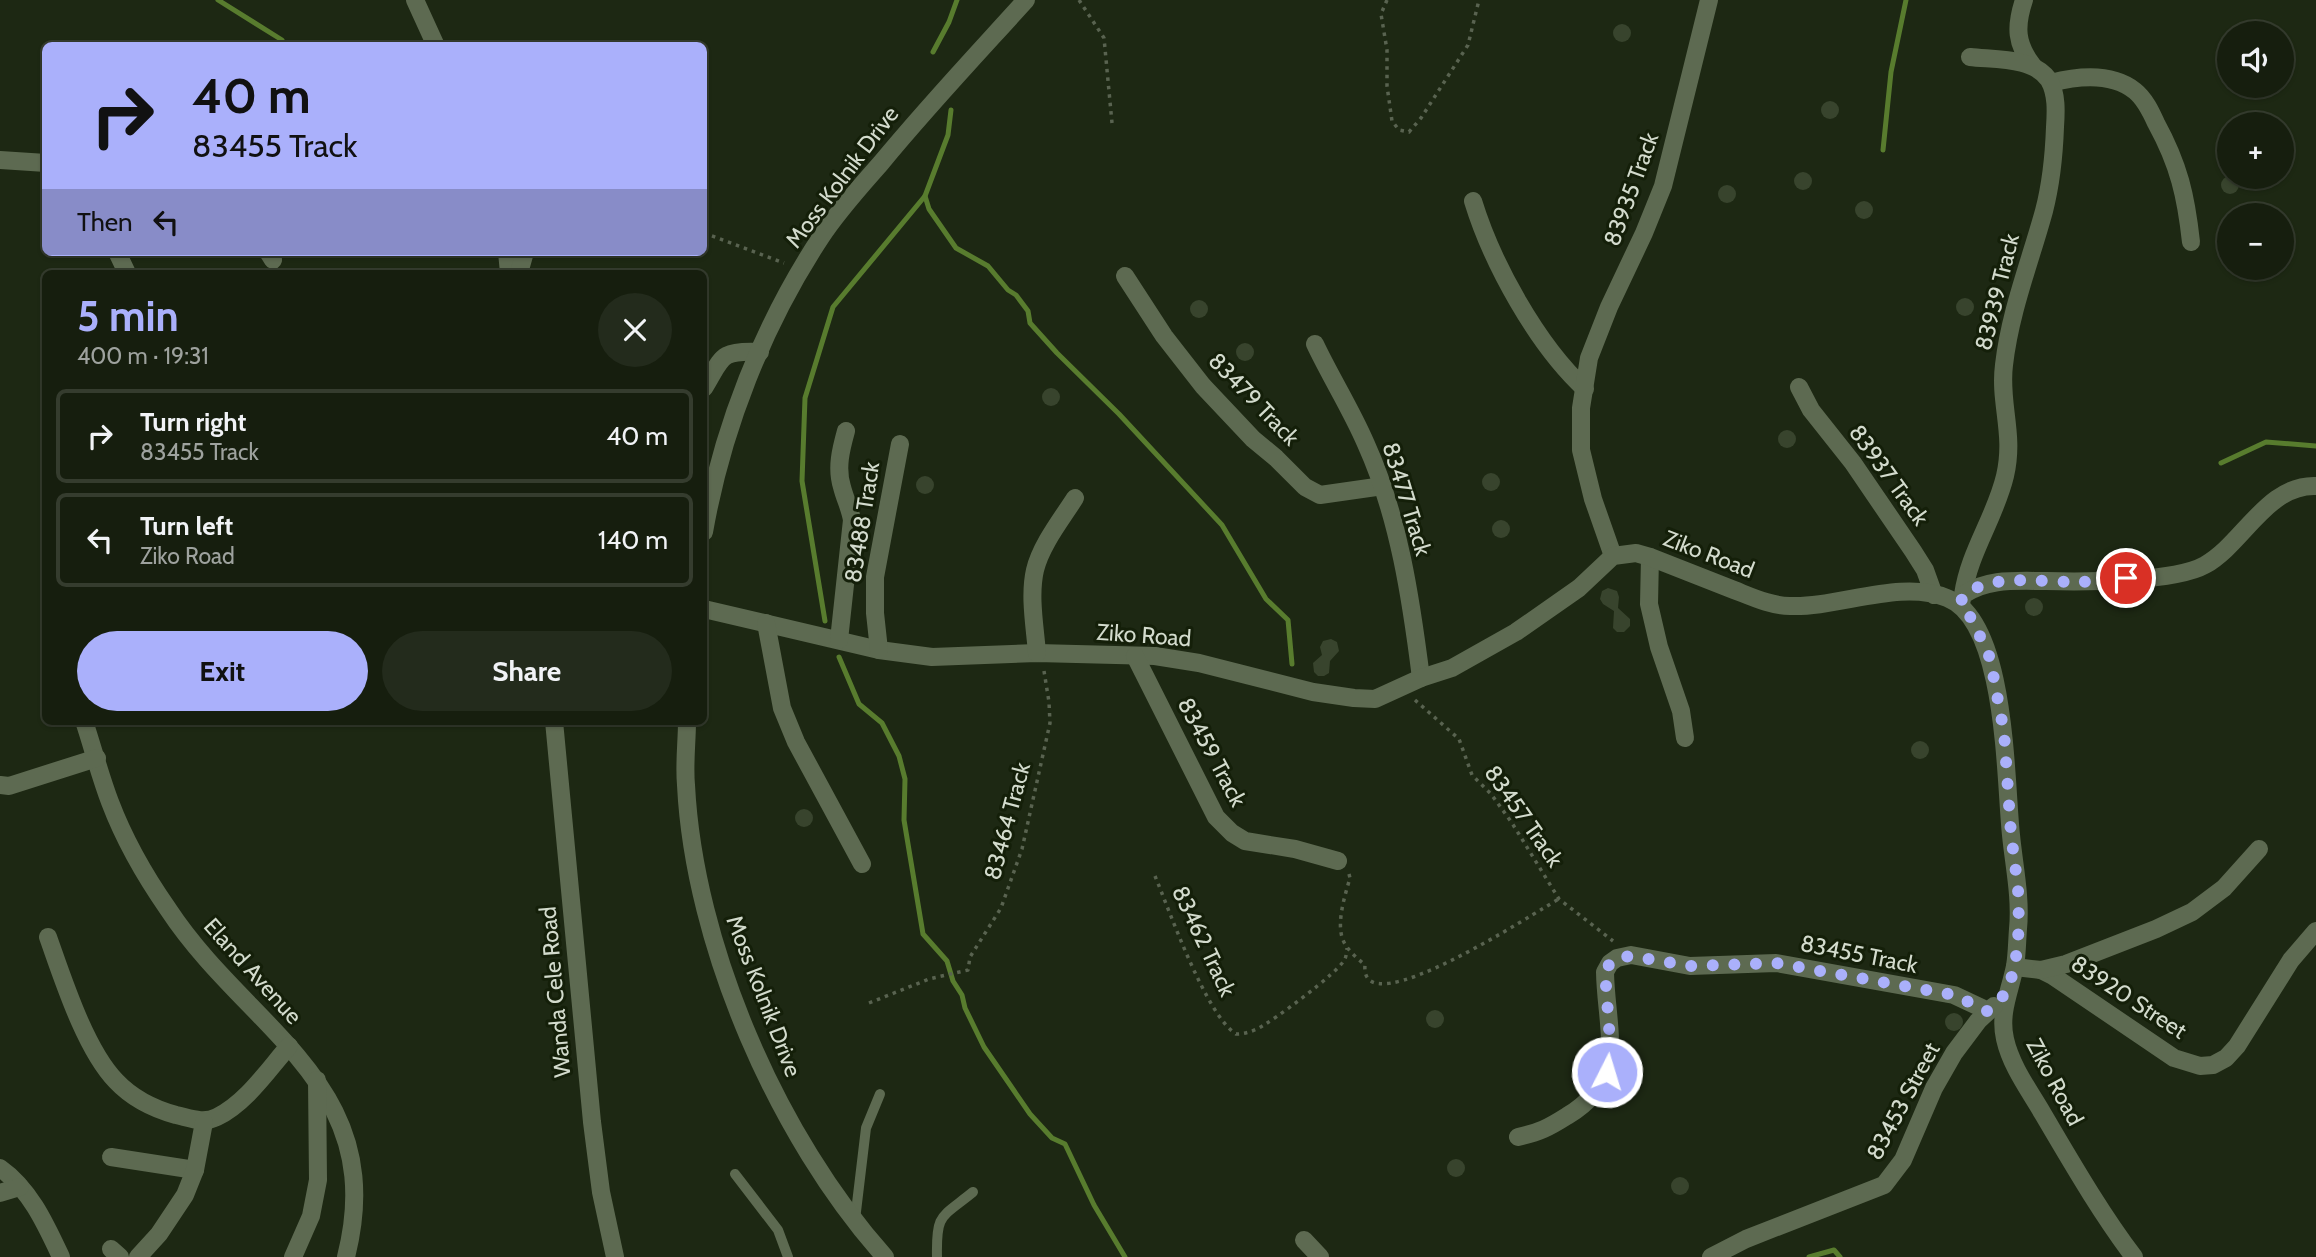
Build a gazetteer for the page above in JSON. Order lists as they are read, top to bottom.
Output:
{
  "streets": {
    "street": [
      "Moss Kolnik Drive",
      "83935 Track",
      "83939 Track",
      "83479 Track",
      "83937 Track",
      "83477 Track",
      "83488 Track",
      "Ziko Road",
      "83459 Track",
      "83455 Track",
      "Eland Avenue",
      "Wanda Cele Road",
      "83920 Street",
      "83453 Street"
    ],
    "path": ["83457 Track", "83464 Track", "83462 Track"]
  },
  "crossings": [
    ["83935 Track", "Ziko Road"],
    ["83939 Track", "Ziko Road"],
    ["83479 Track", "83477 Track"],
    ["83937 Track", "Ziko Road"],
    ["83477 Track", "Ziko Road"],
    ["83477 Track", "83457 Track"],
    ["83488 Track", "Ziko Road"],
    ["Ziko Road", "83459 Track"],
    ["Ziko Road", "83457 Track"],
    ["Ziko Road", "83464 Track"],
    ["Ziko Road", "83920 Street"],
    ["Ziko Road", "83453 Street"],
    ["83457 Track", "83455 Track"],
    ["83455 Track", "83453 Street"]
  ],
  "page": {
    "map_buttons": ["+", "−"],
    "turn": ["40 m", "83455 Track"],
    "then": "Then",
    "heading": ["5 min", "400 m · 19:31"],
    "list": [
      {
        "name": "Turn right",
        "note": "83455 Track",
        "value": "40 m"
      },
      {
        "name": "Turn left",
        "note": "Ziko Road",
        "value": "140 m"
      }
    ],
    "buttons": ["Exit", "Share"]
  }
}
